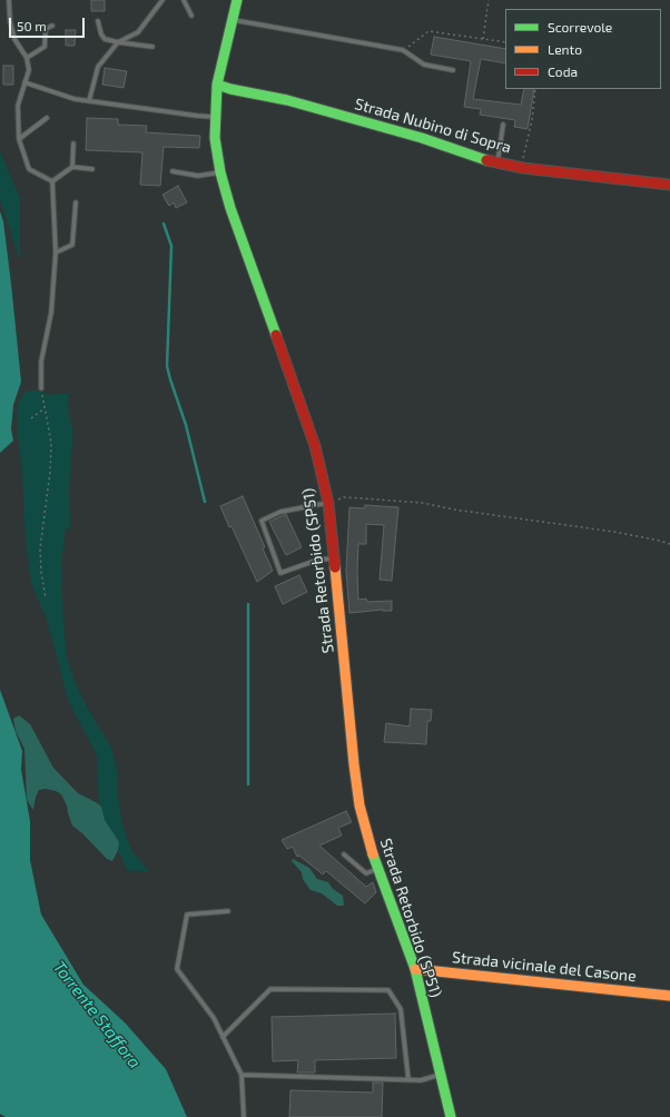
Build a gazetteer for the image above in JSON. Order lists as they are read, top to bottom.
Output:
{
  "streets": {
    "street": ["Strada Nubino di Sopra", "Strada Retorbido (SP51)", "Strada vicinale del Casone"]
  },
  "crossings": [
    ["Strada Nubino di Sopra", "Strada Retorbido (SP51)"],
    ["Strada Retorbido (SP51)", "Strada vicinale del Casone"]
  ],
  "water": ["Torrente Staffora"],
  "legend": ["Scorrevole", "Lento", "Coda"],
  "scale_bar": "50 m"
}
